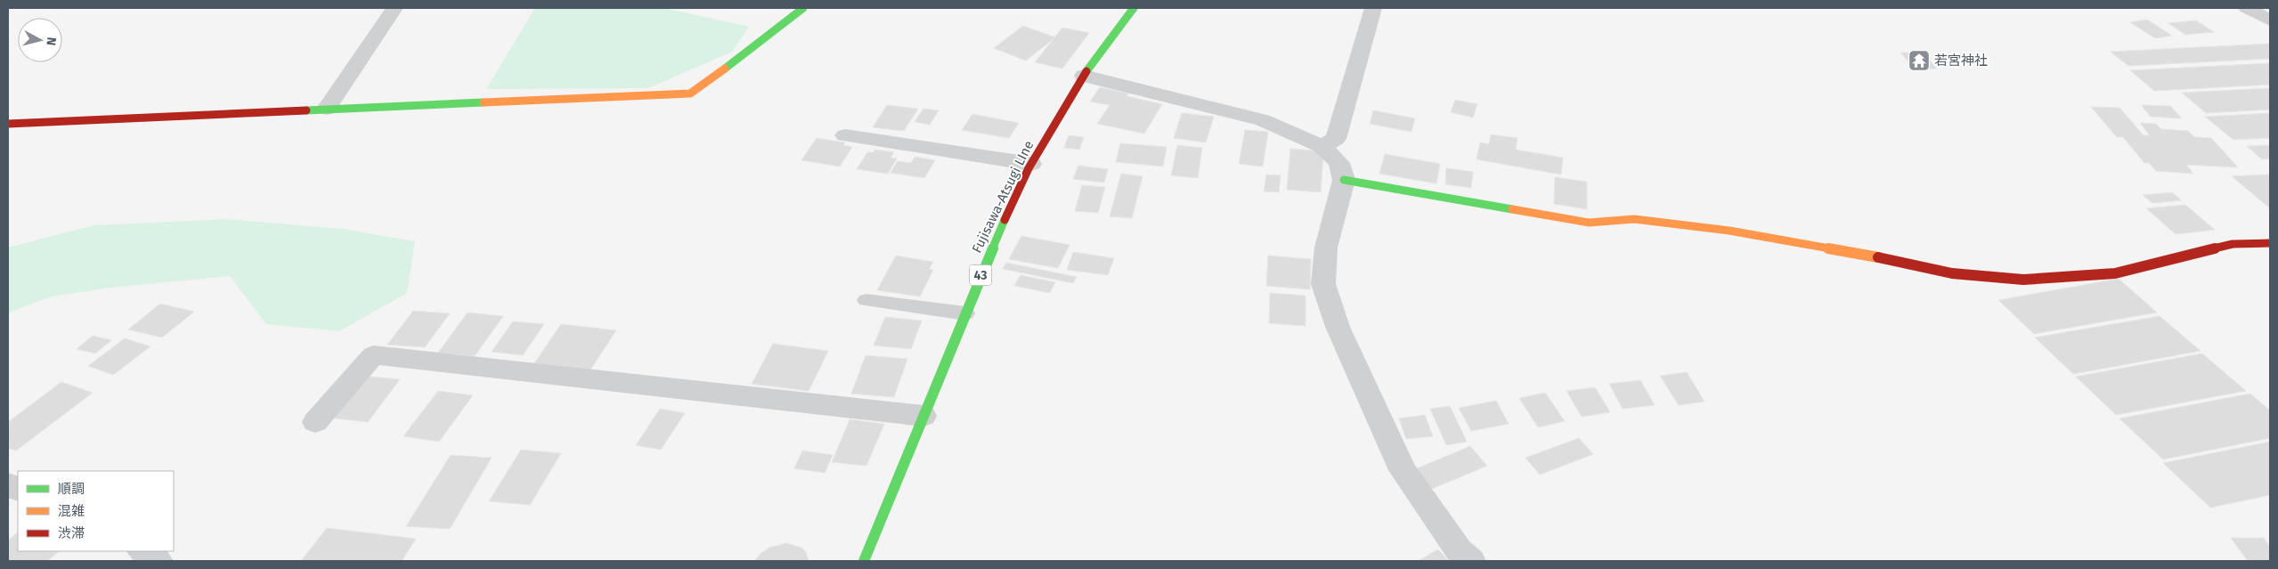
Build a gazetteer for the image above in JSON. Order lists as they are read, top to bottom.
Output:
{
  "streets": {
    "street": ["Fujisawa-Atsugi LIne", "43"]
  },
  "places": {
    "temple": ["若宮神社"]
  },
  "legend": ["順調", "混雑", "渋滞"],
  "north": "right"
}
